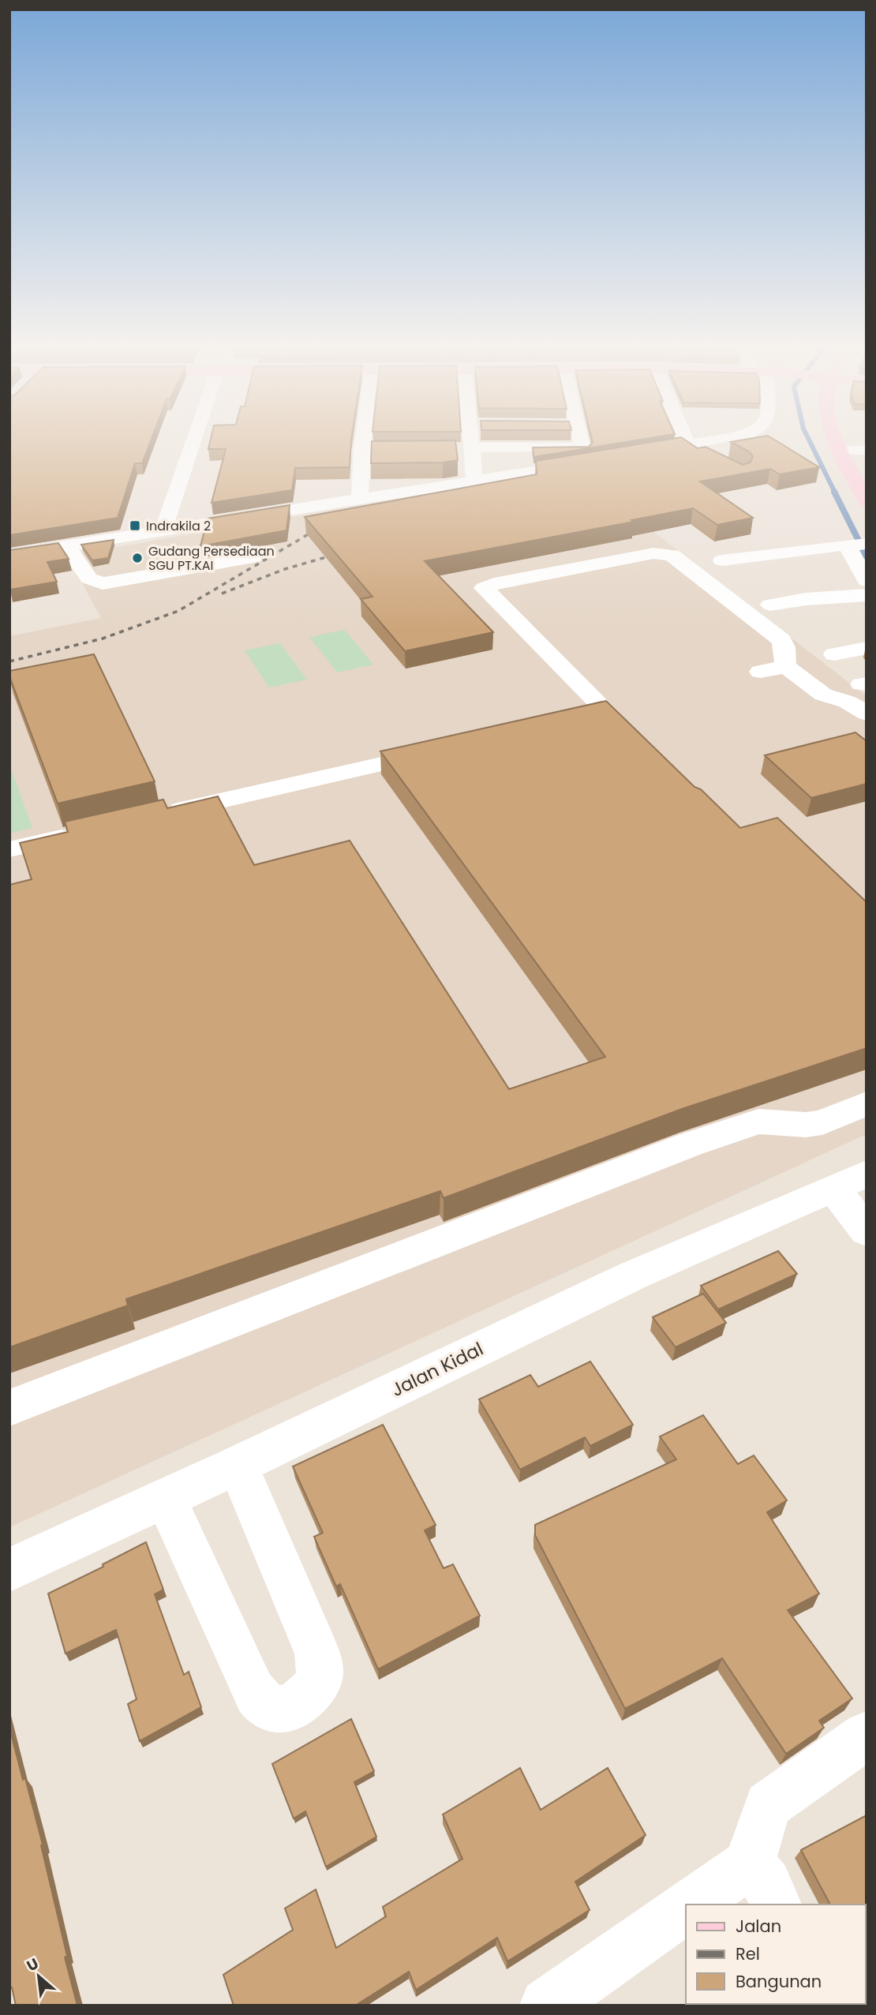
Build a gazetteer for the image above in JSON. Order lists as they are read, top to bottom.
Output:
{
  "streets": {
    "street": ["Jalan Kidal"]
  },
  "places": {
    "transit": ["Indrakila 2"],
    "other": ["Gudang Persediaan SGU PT.KAI"]
  },
  "legend": ["Jalan", "Rel", "Bangunan"],
  "north": "top left"
}
